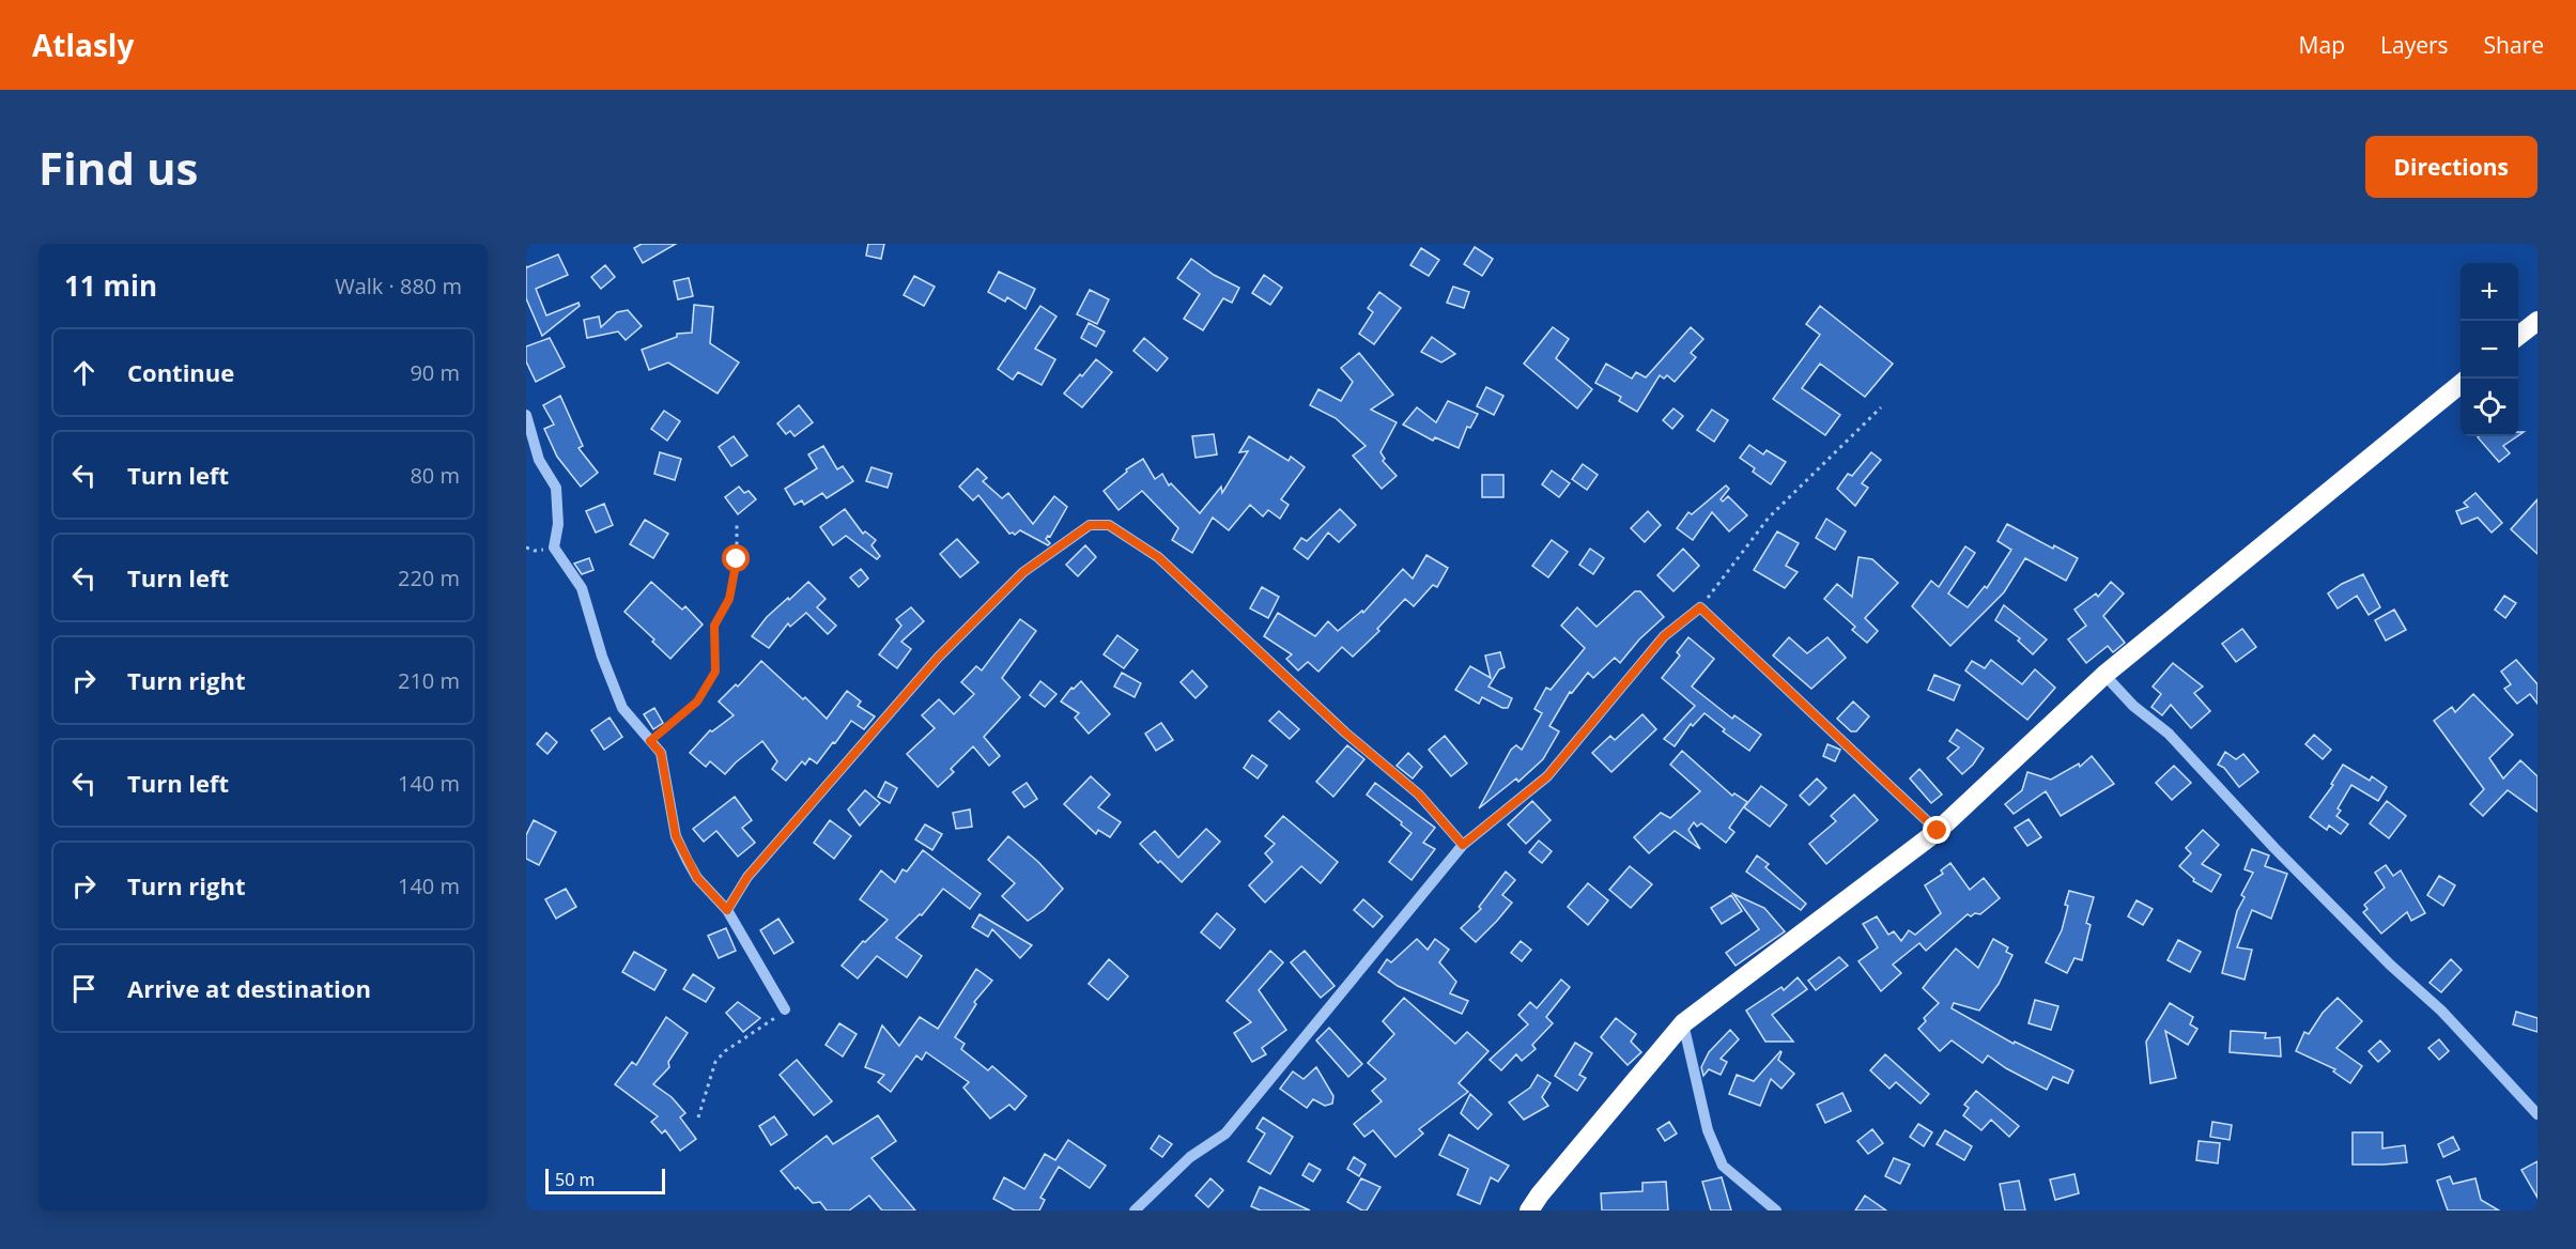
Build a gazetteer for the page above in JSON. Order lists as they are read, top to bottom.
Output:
{
  "scale_bar": "50 m",
  "page": {
    "header": "Atlasly",
    "nav": ["Map", "Layers", "Share"],
    "buttons": "Directions",
    "title": "Find us",
    "heading": ["11 min", "Walk · 880 m"],
    "map_buttons": ["+", "−"],
    "list": [
      ["Continue", "90 m"],
      ["Turn left", "80 m"],
      ["Turn left", "220 m"],
      ["Turn right", "210 m"],
      ["Turn left", "140 m"],
      ["Turn right", "140 m"],
      "Arrive at destination"
    ],
    "scale": "50 m"
  }
}
